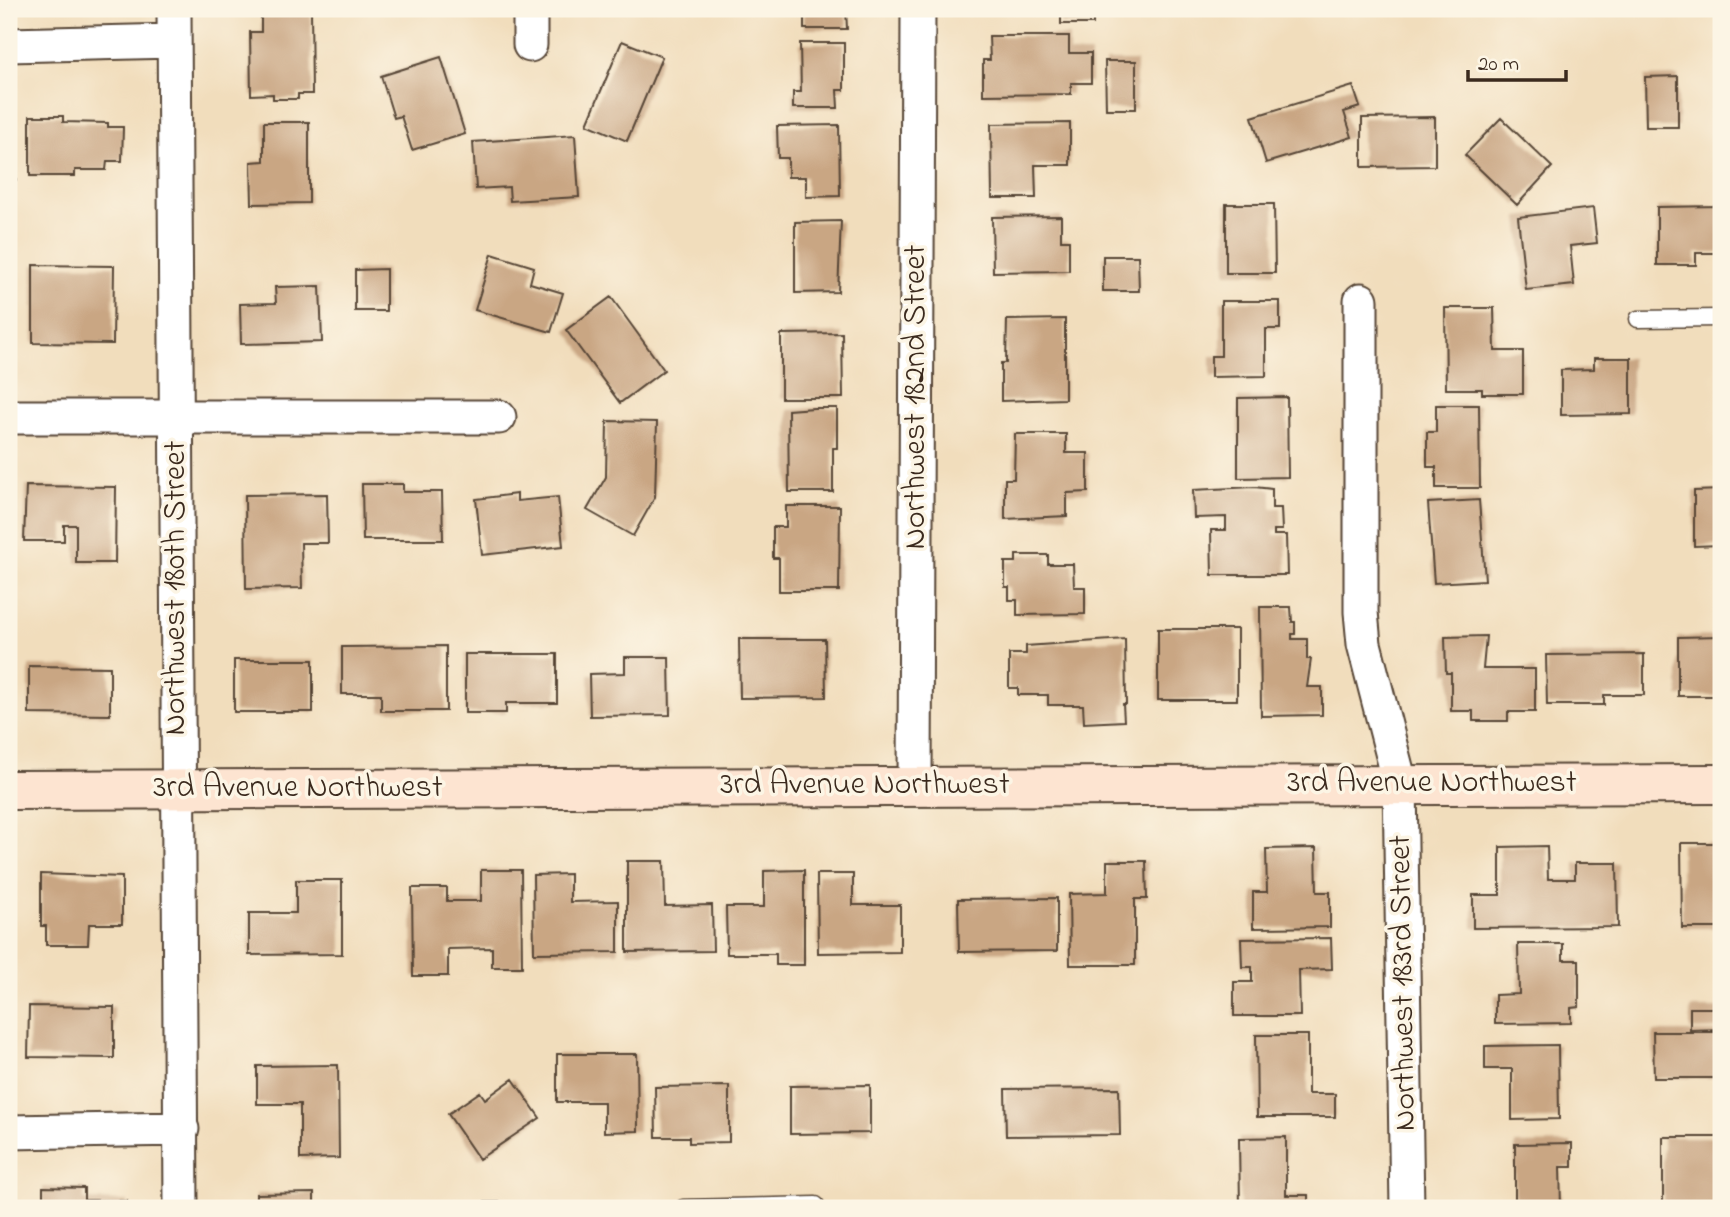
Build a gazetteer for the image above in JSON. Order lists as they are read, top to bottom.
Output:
{
  "streets": {
    "street": [
      "Northwest 182nd Street",
      "Northwest 180th Street",
      "3rd Avenue Northwest",
      "Northwest 183rd Street"
    ]
  },
  "crossings": [
    ["Northwest 182nd Street", "3rd Avenue Northwest"],
    ["Northwest 180th Street", "3rd Avenue Northwest"],
    ["3rd Avenue Northwest", "Northwest 183rd Street"]
  ],
  "scale_bar": "20 m"
}
